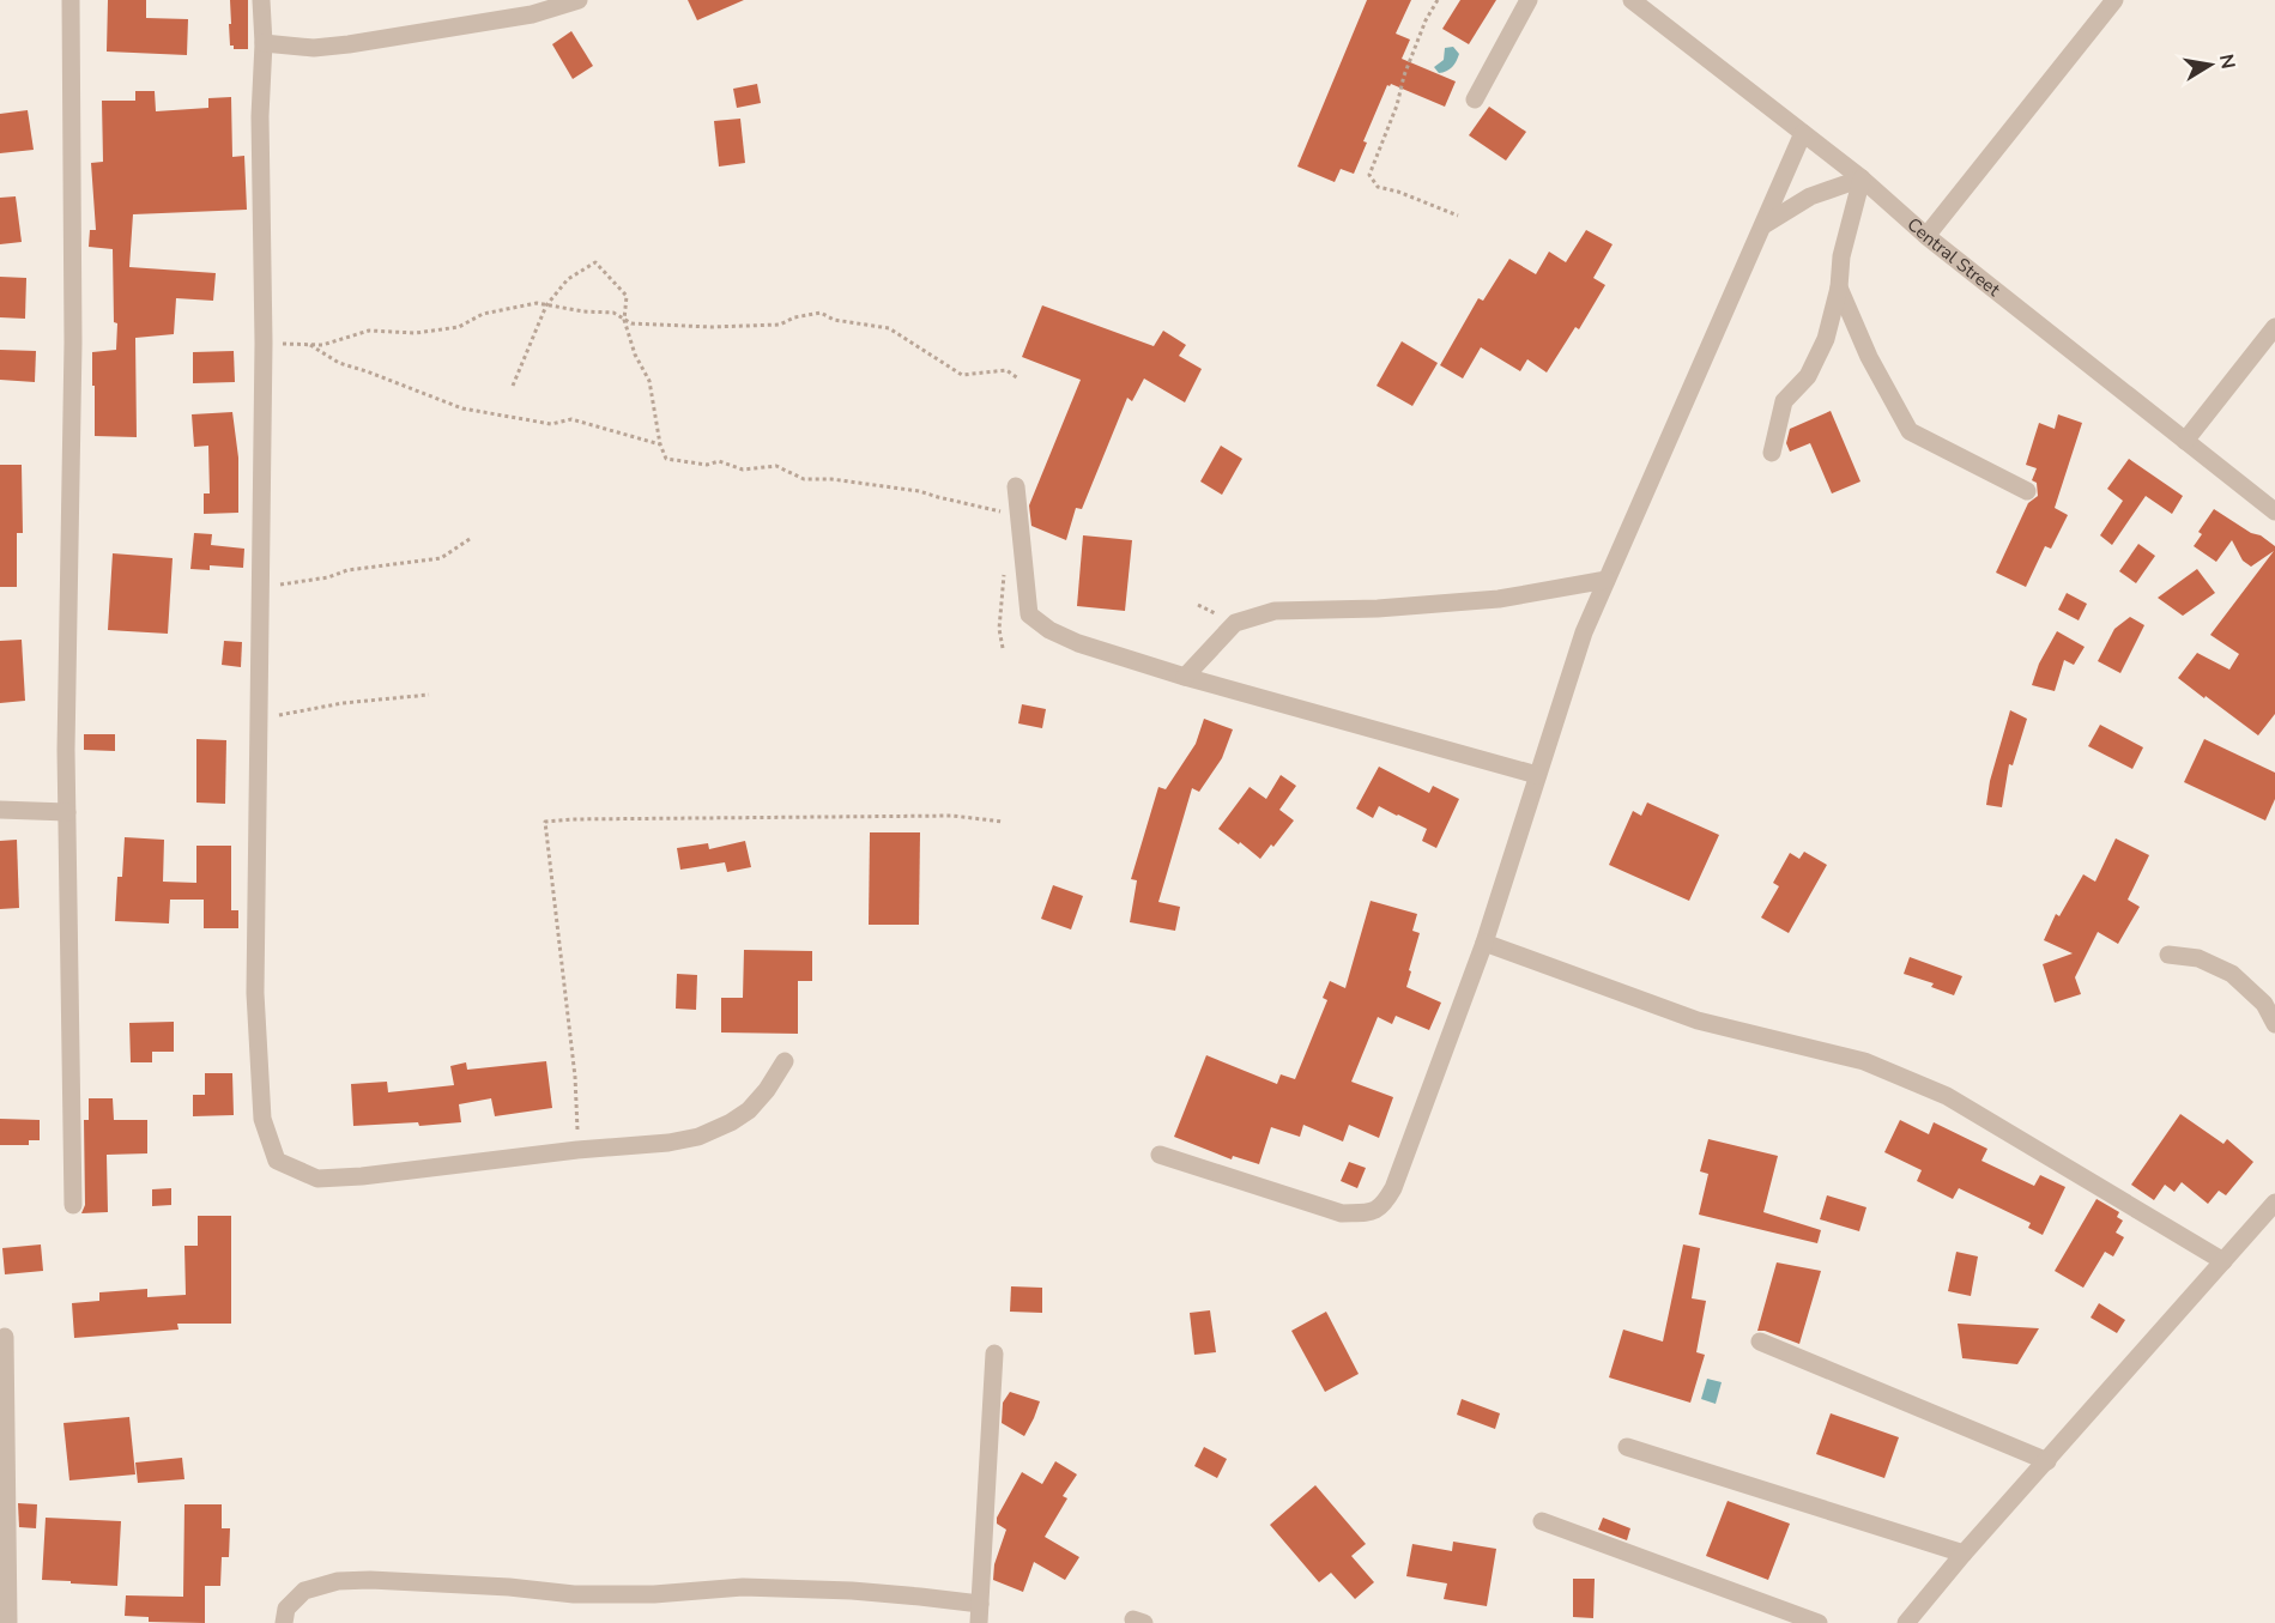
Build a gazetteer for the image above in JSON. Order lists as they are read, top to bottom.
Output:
{
  "streets": {
    "street": ["Central Street"]
  },
  "north": "right"
}
